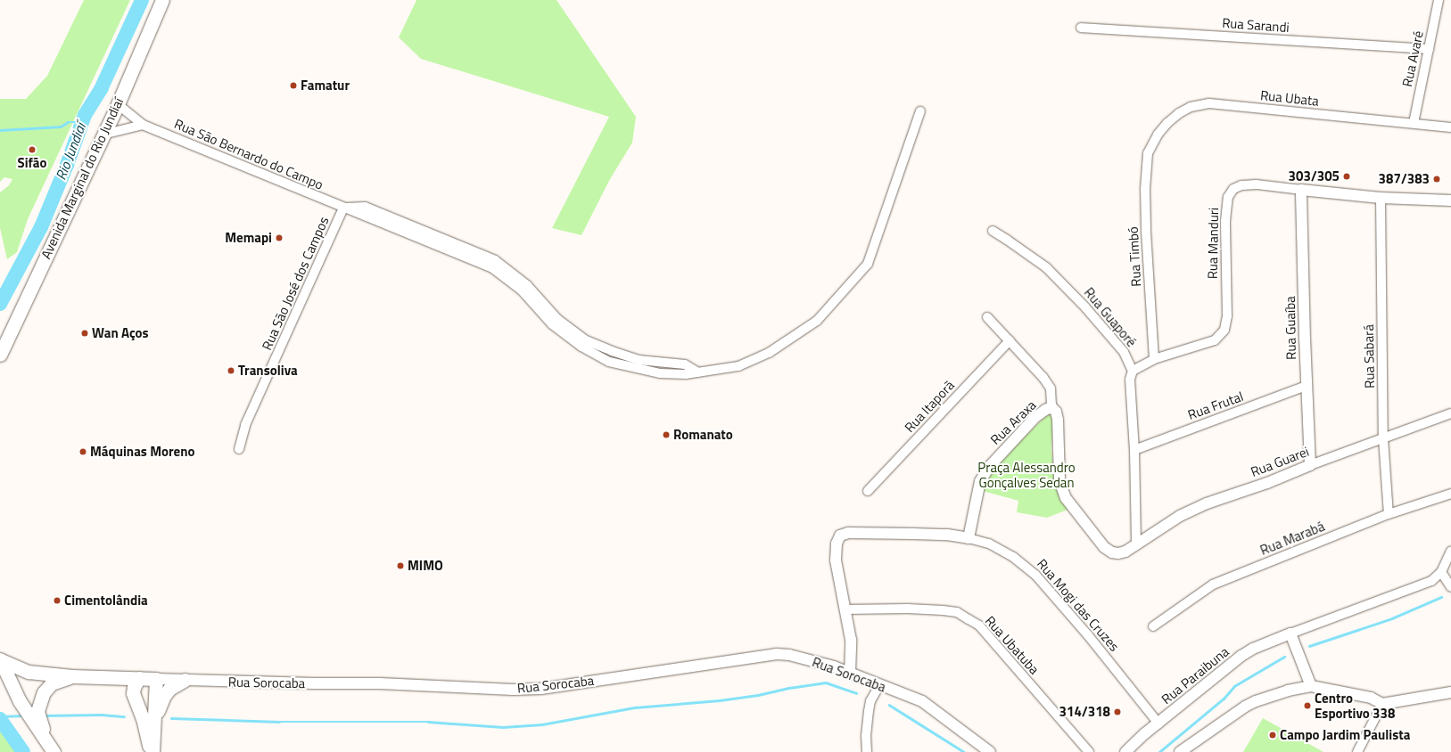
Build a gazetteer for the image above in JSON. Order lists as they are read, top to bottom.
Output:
{
  "streets": {
    "main road": ["Avenida Marginal do Rio Jundiaí", "Rua Sorocaba"],
    "street": [
      "Rua Sarandi",
      "Rua Avaré",
      "Rua Ubata",
      "Rua São Bernardo do Campo",
      "Rua Manduri",
      "Rua Timbó",
      "Rua São José dos Campos",
      "Rua Guaporé",
      "Rua Guaíba",
      "Rua Sabará",
      "Rua Frutal",
      "Rua Itaporã",
      "Rua Araxa",
      "Rua Guarei",
      "Rua Marabá",
      "Rua Mogi das Cruzes",
      "Rua Ubatuba",
      "Rua Paraibuna"
    ]
  },
  "crossings": [
    ["Rua Sarandi", "Rua Avaré"],
    ["Rua Avaré", "Rua Ubata"],
    ["Rua Ubata", "Rua Timbó"],
    ["Rua São Bernardo do Campo", "Avenida Marginal do Rio Jundiaí"],
    ["Rua São Bernardo do Campo", "Rua São José dos Campos"],
    ["Rua Manduri", "Rua Timbó"],
    ["Rua Manduri", "Rua Guaporé"],
    ["Rua Manduri", "Rua Guaíba"],
    ["Rua Manduri", "Rua Sabará"],
    ["Rua Guaíba", "Rua Frutal"],
    ["Rua Guaíba", "Rua Guarei"],
    ["Rua Sabará", "Rua Guarei"],
    ["Rua Sabará", "Rua Marabá"],
    ["Rua Araxa", "Rua Guarei"],
    ["Rua Araxa", "Rua Mogi das Cruzes"],
    ["Rua Mogi das Cruzes", "Rua Ubatuba"],
    ["Rua Mogi das Cruzes", "Rua Paraibuna"]
  ],
  "water": ["Rio Jundiaí"],
  "parks": ["Praça Alessandro Gonçalves Sedan"],
  "places": [
    "Famatur",
    "Sifão",
    "303/305",
    "387/383",
    "Memapi",
    "Wan Aços",
    "Transoliva",
    "Romanato",
    "Máquinas Moreno",
    "MIMO",
    "Cimentolândia",
    "Centro Esportivo 338",
    "314/318",
    "Campo Jardim Paulista"
  ]
}
